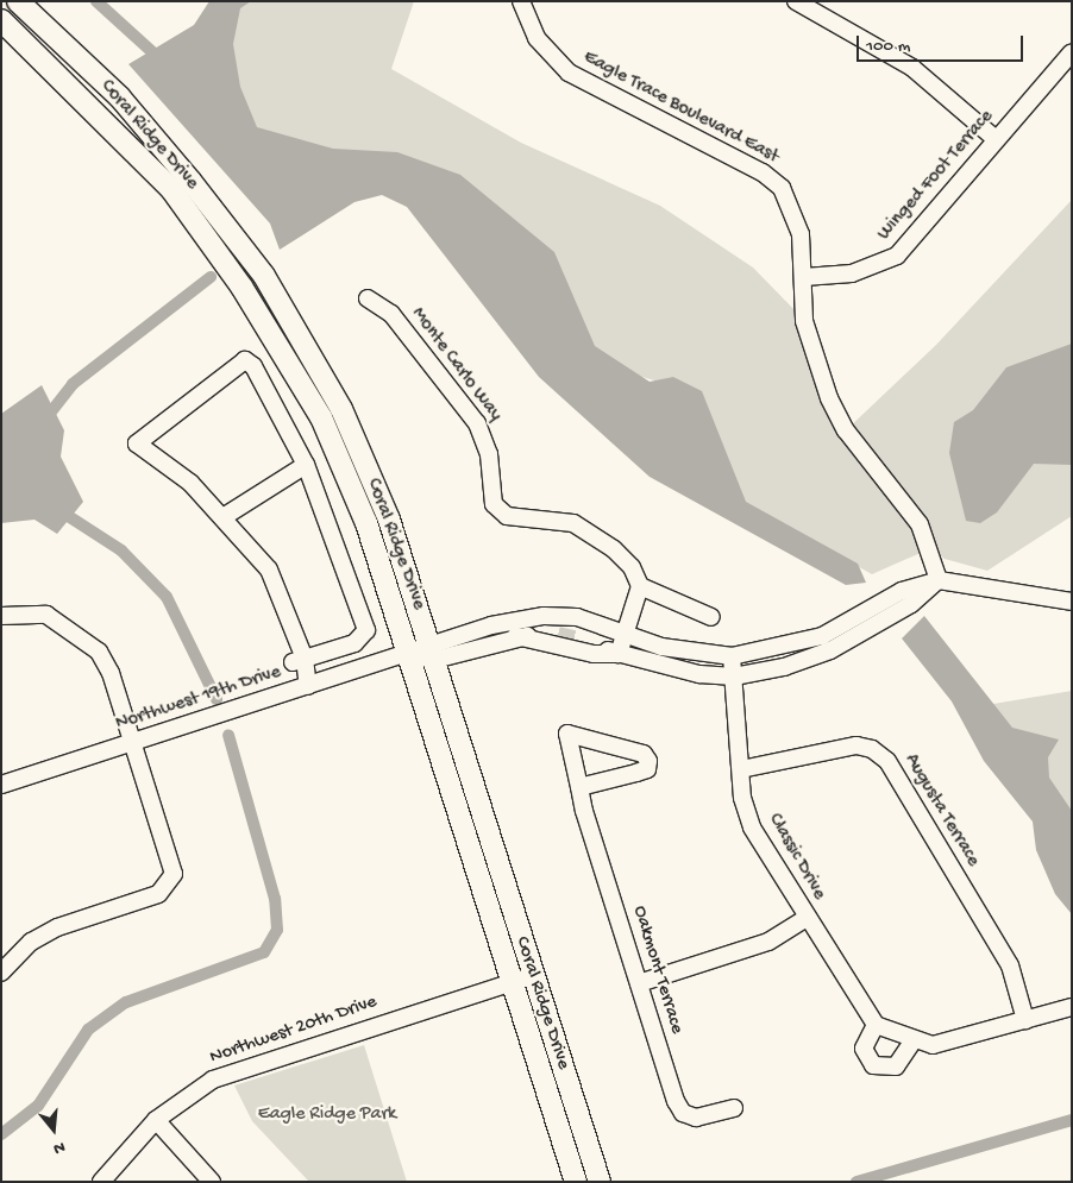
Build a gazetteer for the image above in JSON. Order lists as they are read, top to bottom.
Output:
{
  "streets": {
    "main road": ["Coral Ridge Drive"],
    "street": [
      "Eagle Trace Boulevard East",
      "Winged Foot Terrace",
      "Monte Carlo Way",
      "Northwest 19th Drive",
      "Augusta Terrace",
      "Classic Drive",
      "Oakmont Terrace",
      "Northwest 20th Drive"
    ]
  },
  "crossings": [
    ["Eagle Trace Boulevard East", "Winged Foot Terrace"],
    ["Coral Ridge Drive", "Northwest 19th Drive"],
    ["Coral Ridge Drive", "Northwest 20th Drive"],
    ["Augusta Terrace", "Classic Drive"]
  ],
  "parks": ["Eagle Ridge Park"],
  "scale_bar": "100 m",
  "north": "bottom"
}
